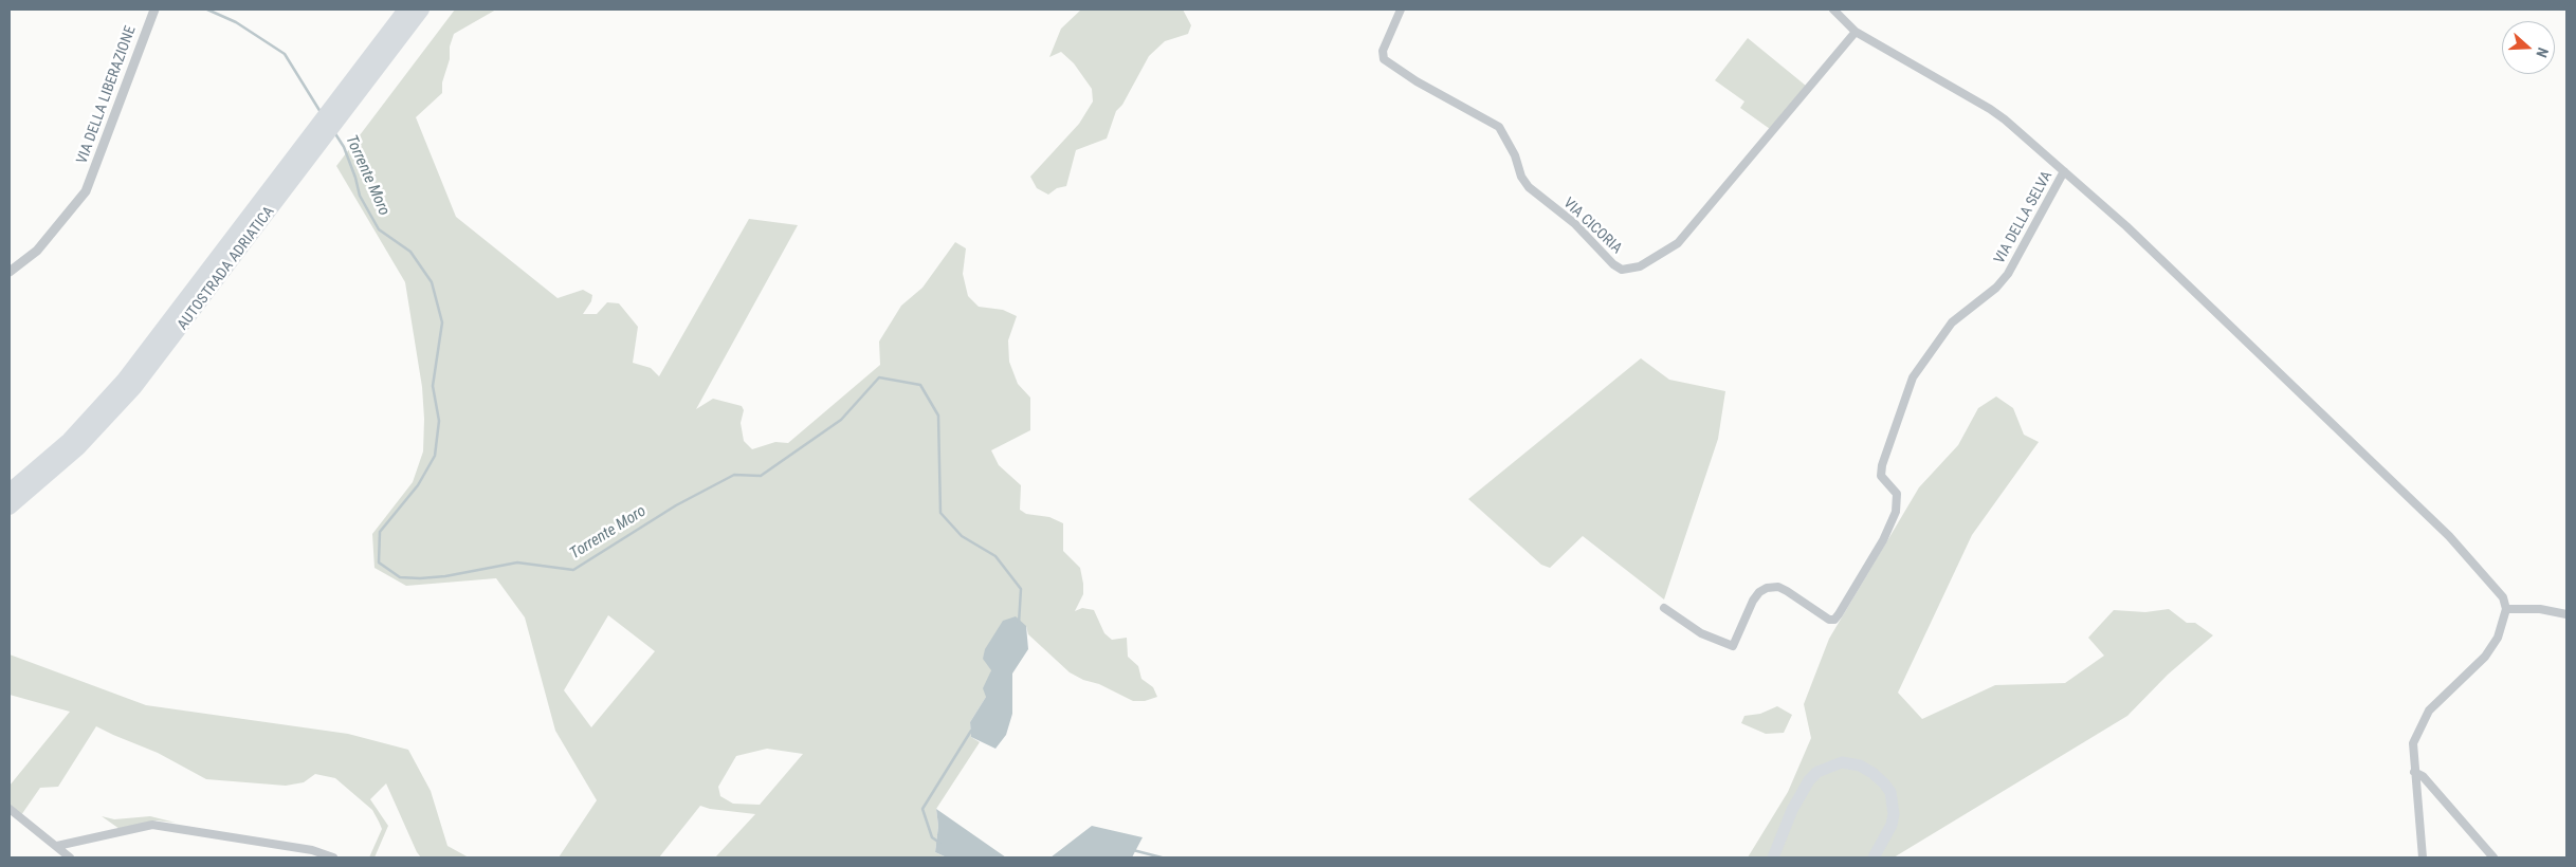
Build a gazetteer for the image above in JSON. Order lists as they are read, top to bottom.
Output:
{
  "streets": {
    "highway": ["AUTOSTRADA ADRIATICA"],
    "street": ["VIA DELLA LIBERAZIONE", "VIA DELLA SELVA", "VIA CICORIA"]
  },
  "water": ["Torrente Moro"],
  "north": "right"
}
